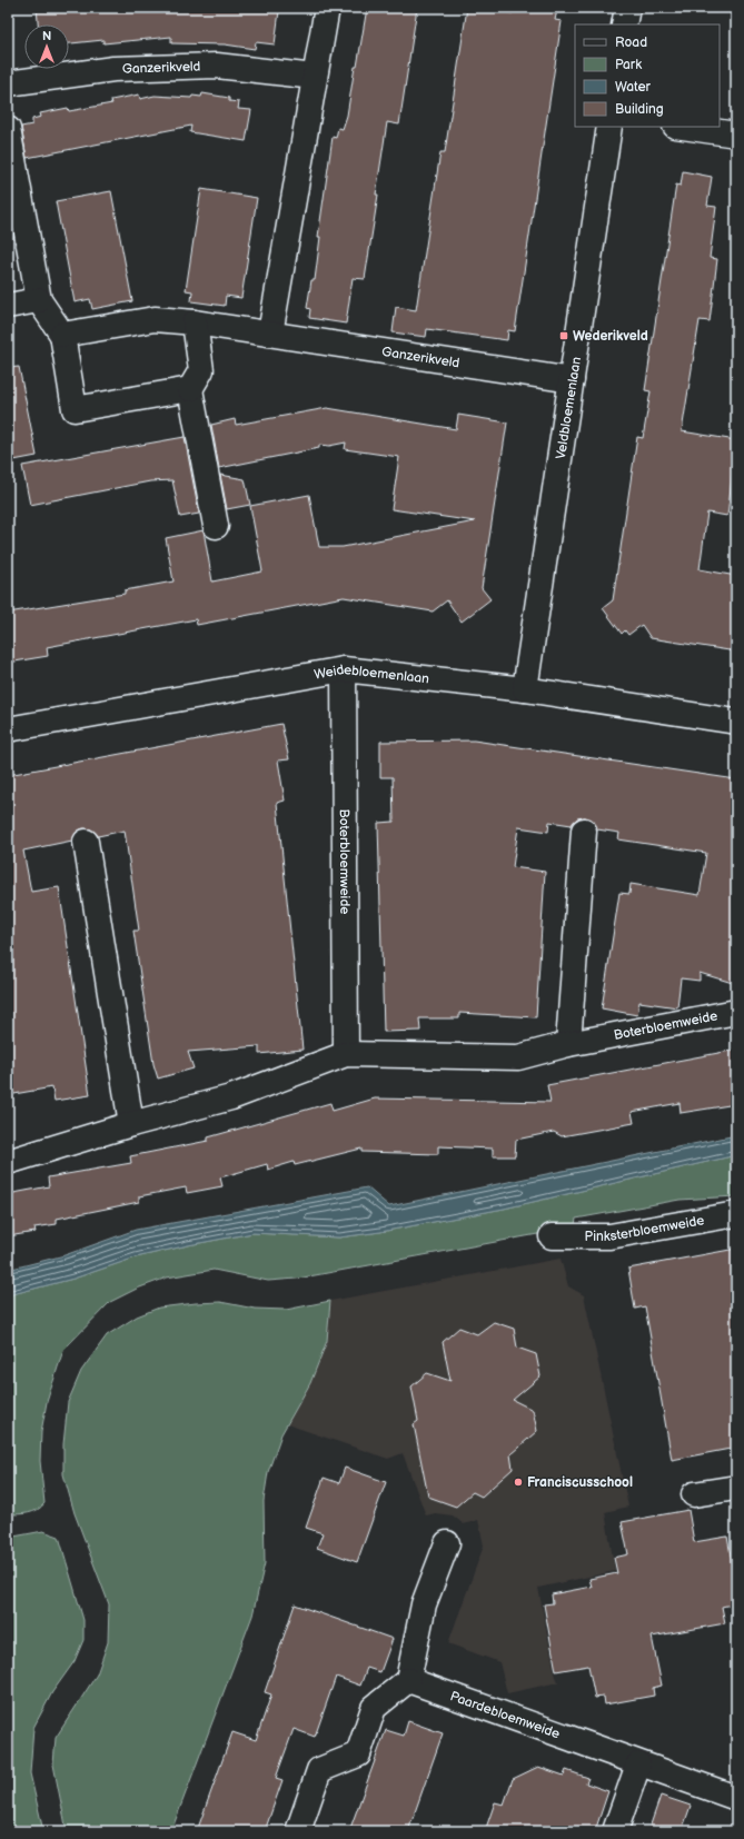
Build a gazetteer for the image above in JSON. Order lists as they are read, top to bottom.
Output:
{
  "streets": {
    "street": [
      "Ganzerikveld",
      "Veldbloemenlaan",
      "Weidebloemenlaan",
      "Boterbloemweide",
      "Pinksterbloemweide",
      "Paardebloemweide"
    ]
  },
  "crossings": [
    ["Ganzerikveld", "Veldbloemenlaan"],
    ["Veldbloemenlaan", "Weidebloemenlaan"],
    ["Weidebloemenlaan", "Boterbloemweide"]
  ],
  "places": {
    "transit": ["Wederikveld"],
    "other": ["Franciscusschool"]
  },
  "legend": [
    "Road",
    "Park",
    "Water",
    "Building"
  ],
  "north": "top"
}
